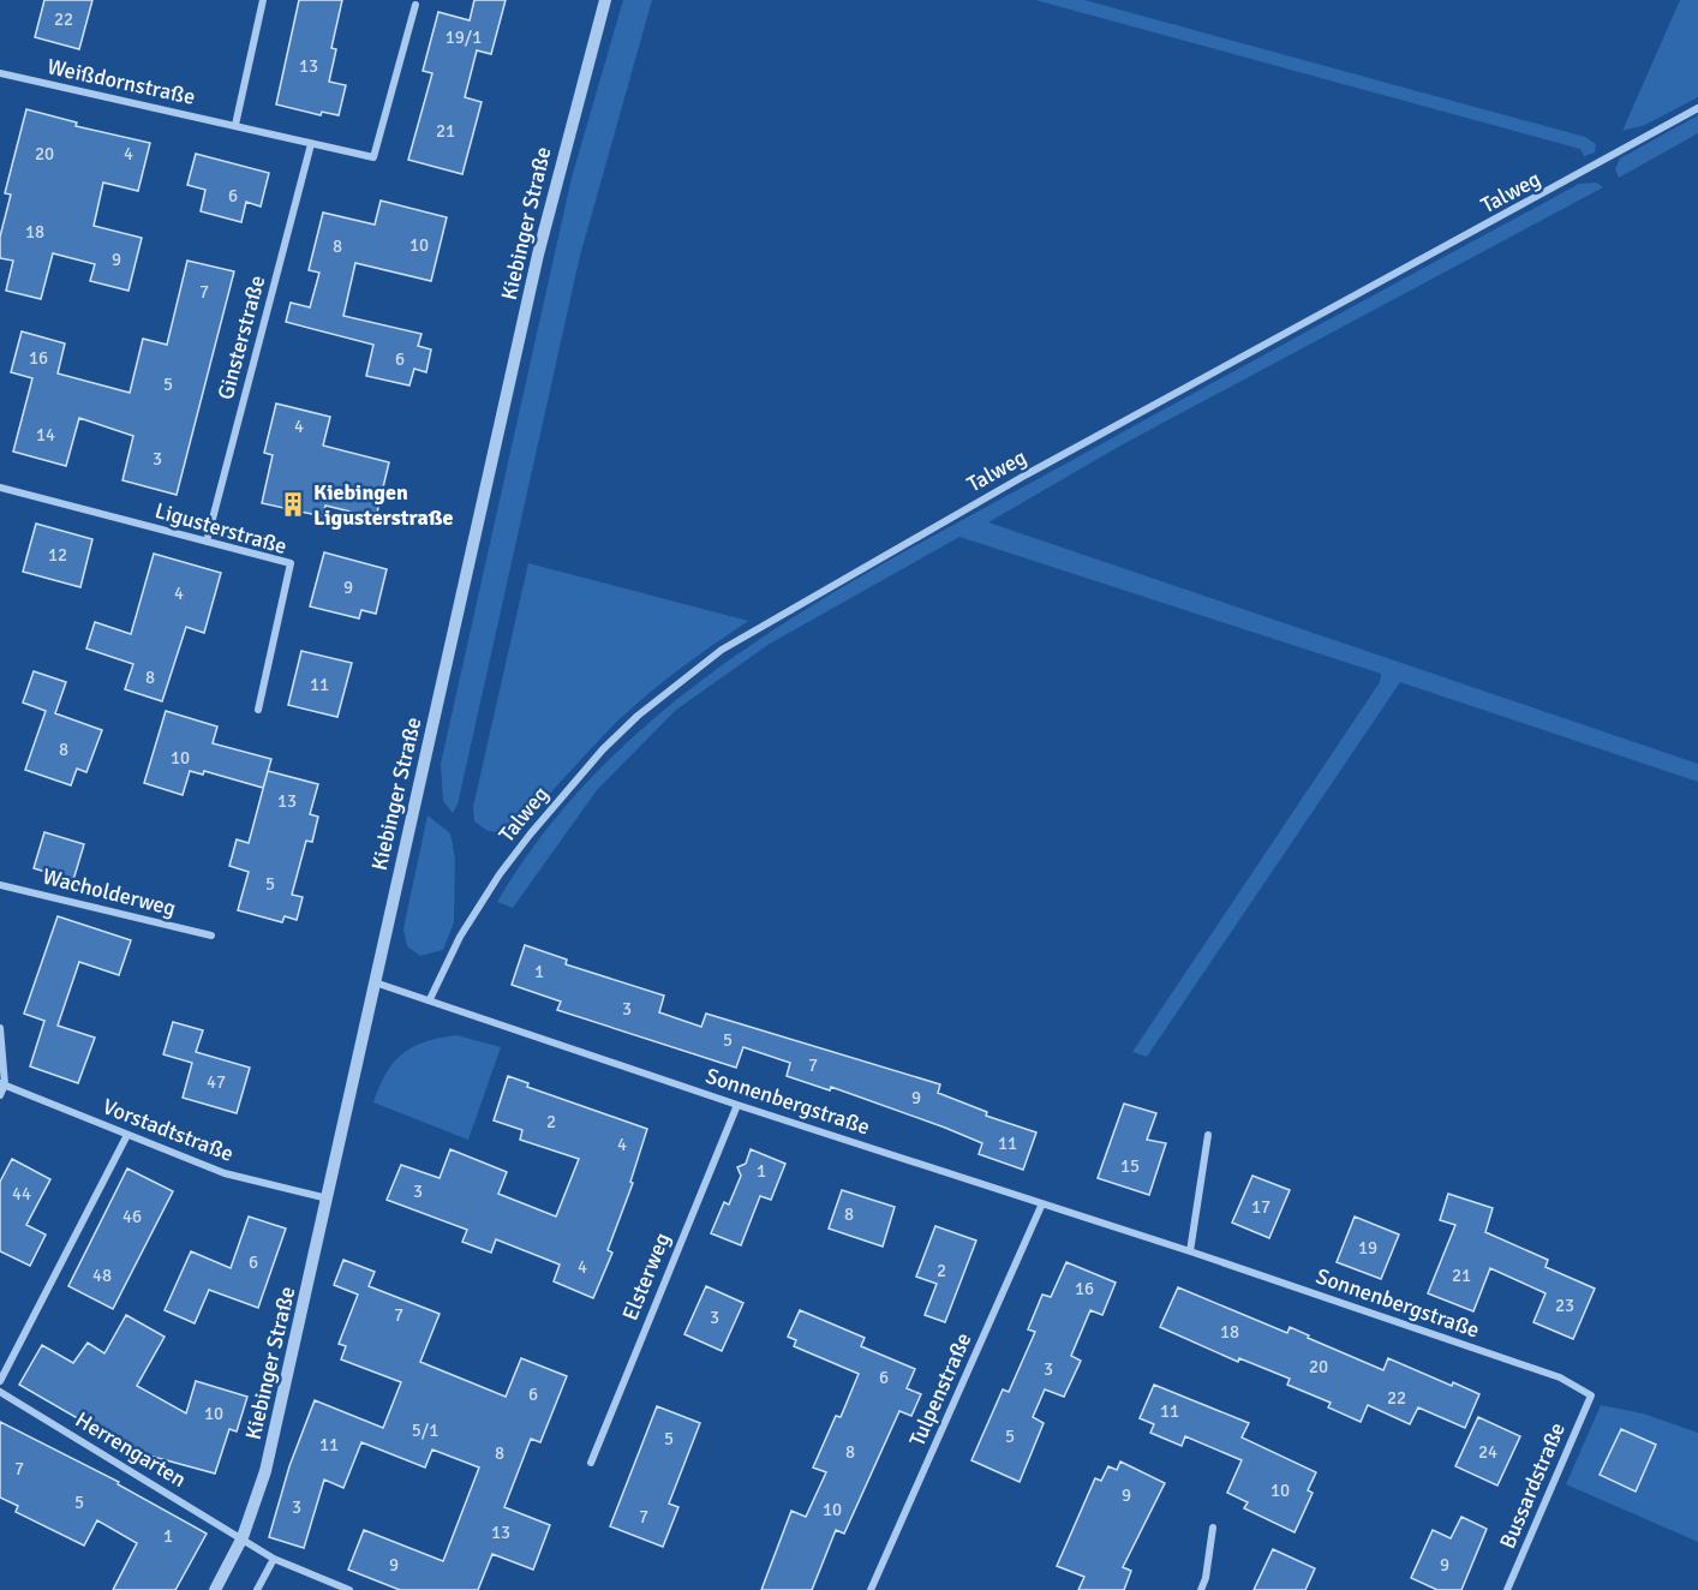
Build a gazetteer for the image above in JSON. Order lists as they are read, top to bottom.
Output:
{
  "streets": {
    "street": [
      "Weißdornstraße",
      "Talweg",
      "Kiebinger Straße",
      "Ginsterstraße",
      "Ligusterstraße",
      "Wacholderweg",
      "Sonnenbergstraße",
      "Vorstadtstraße",
      "Elsterweg",
      "Tulpenstraße",
      "Herrengarten",
      "Bussardstraße"
    ]
  },
  "crossings": [
    ["Weißdornstraße", "Ginsterstraße"],
    ["Talweg", "Sonnenbergstraße"],
    ["Kiebinger Straße", "Sonnenbergstraße"],
    ["Kiebinger Straße", "Vorstadtstraße"],
    ["Kiebinger Straße", "Herrengarten"],
    ["Ginsterstraße", "Ligusterstraße"],
    ["Sonnenbergstraße", "Elsterweg"],
    ["Sonnenbergstraße", "Tulpenstraße"],
    ["Sonnenbergstraße", "Bussardstraße"]
  ],
  "places": {
    "building": ["Kiebingen Ligusterstraße"]
  },
  "house_numbers": [
    "22",
    "19/1",
    "13",
    "21",
    "20",
    "4",
    "6",
    "18",
    "10",
    "8",
    "9",
    "7",
    "16",
    "6",
    "5",
    "4",
    "14",
    "3",
    "12",
    "9",
    "4",
    "8",
    "11",
    "8",
    "10",
    "13",
    "5",
    "1",
    "3",
    "5",
    "7",
    "47",
    "9",
    "2",
    "11",
    "4",
    "15",
    "1",
    "3",
    "44",
    "17",
    "8",
    "46",
    "19",
    "6",
    "4",
    "2",
    "48",
    "21",
    "16",
    "23",
    "7",
    "3",
    "18",
    "20",
    "3",
    "6",
    "6",
    "22",
    "11",
    "10",
    "5/1",
    "5",
    "5",
    "11",
    "8",
    "24",
    "8",
    "7",
    "10",
    "9",
    "5",
    "3",
    "10",
    "7",
    "13",
    "1",
    "9",
    "9"
  ]
}
